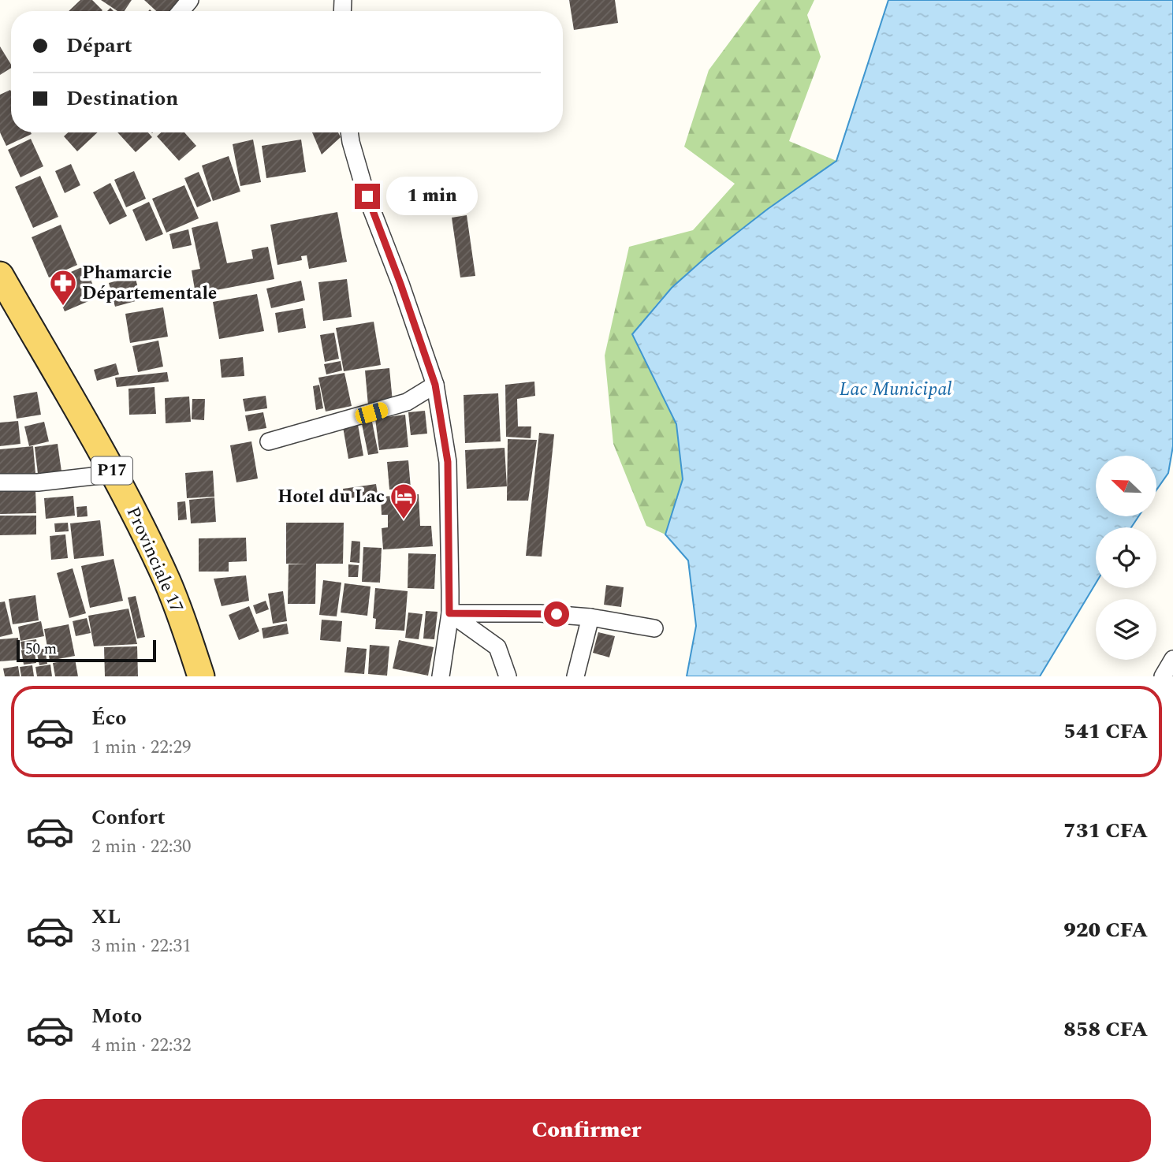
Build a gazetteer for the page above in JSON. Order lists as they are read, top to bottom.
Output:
{
  "streets": {
    "main road": ["P17", "Provinciale 17"]
  },
  "water": ["Lac Municipal"],
  "places": {
    "pharmacy": ["Phamarcie Départementale"],
    "hotel": ["Hotel du Lac"]
  },
  "scale_bar": "50 m",
  "north": "top left",
  "page": {
    "banner": ["Départ", "Destination"],
    "bubble": "1 min",
    "scale": "50 m",
    "list": [
      {
        "name": "Éco",
        "note": "1 min · 22:29",
        "value": "541 CFA"
      },
      {
        "name": "Confort",
        "note": "2 min · 22:30",
        "value": "731 CFA"
      },
      {
        "name": "XL",
        "note": "3 min · 22:31",
        "value": "920 CFA"
      },
      {
        "name": "Moto",
        "note": "4 min · 22:32",
        "value": "858 CFA"
      }
    ],
    "buttons": "Confirmer"
  }
}
